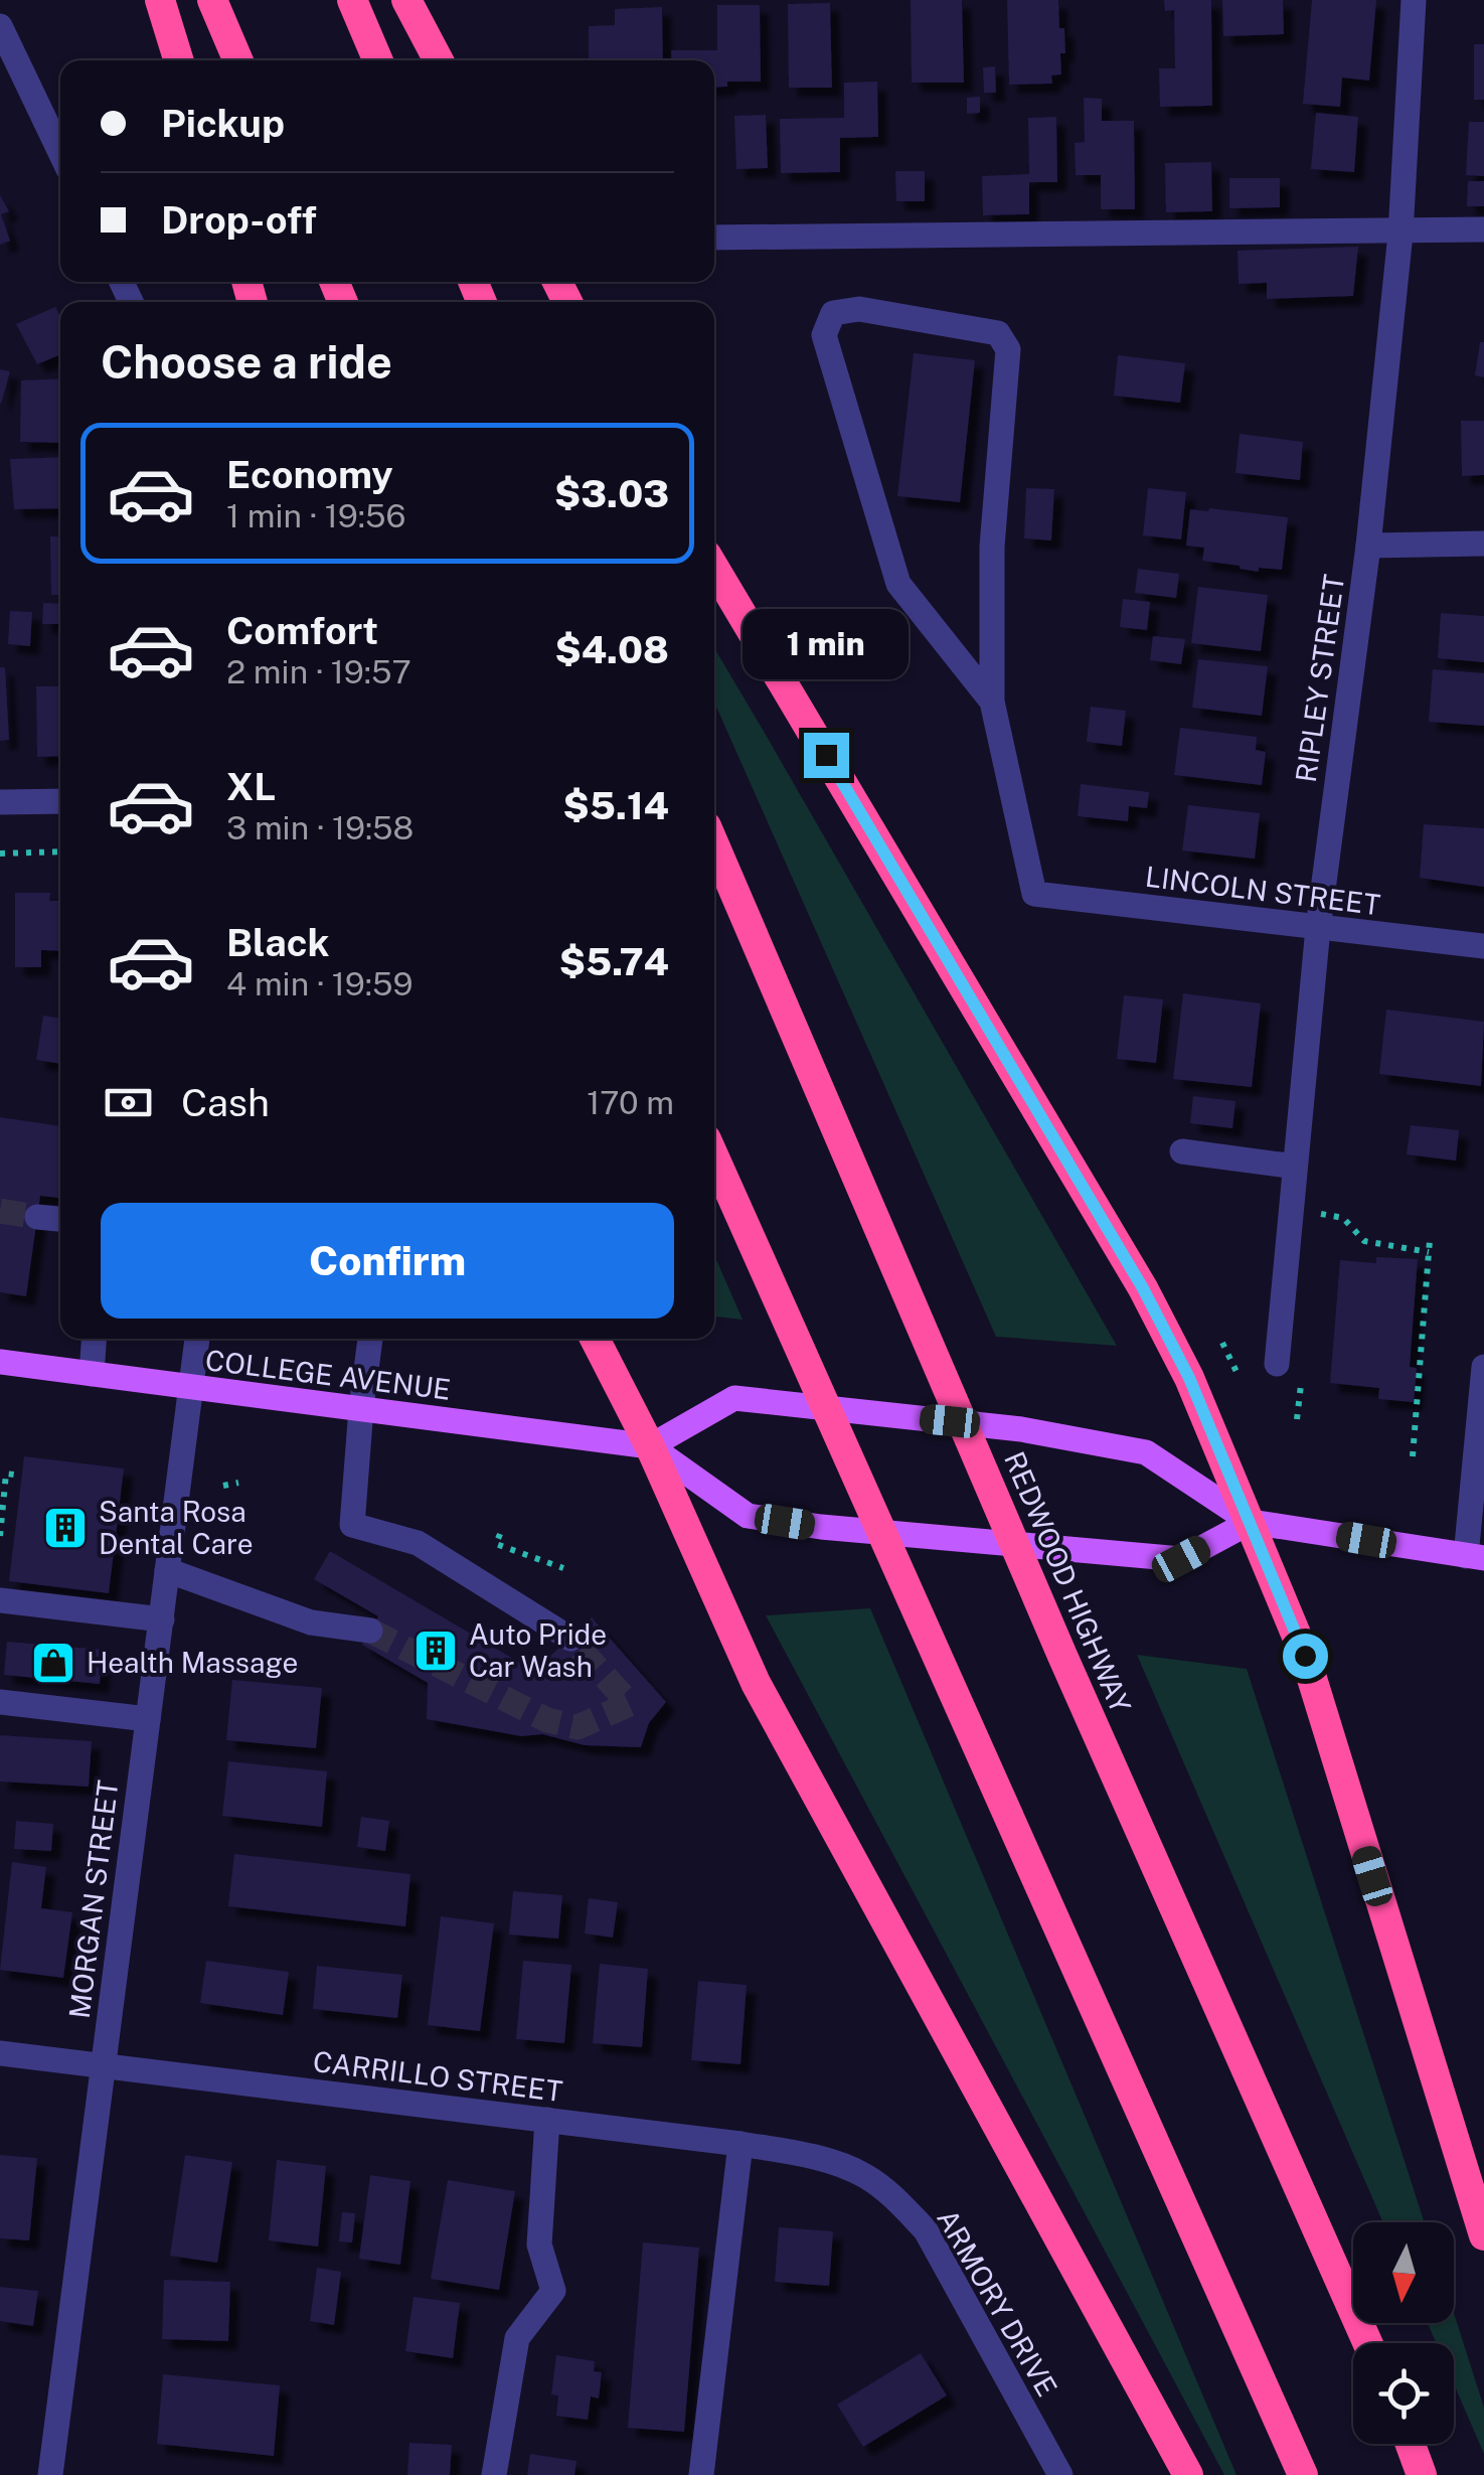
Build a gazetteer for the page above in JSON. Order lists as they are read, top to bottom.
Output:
{
  "streets": {
    "highway": ["REDWOOD HIGHWAY"],
    "main road": ["COLLEGE AVENUE"],
    "street": [
      "RIPLEY STREET",
      "LINCOLN STREET",
      "MORGAN STREET",
      "CARRILLO STREET",
      "ARMORY DRIVE"
    ]
  },
  "crossings": [
    ["RIPLEY STREET", "LINCOLN STREET"],
    ["COLLEGE AVENUE", "MORGAN STREET"],
    ["MORGAN STREET", "CARRILLO STREET"],
    ["CARRILLO STREET", "ARMORY DRIVE"]
  ],
  "places": {
    "building": ["Santa Rosa Dental Care", "Auto Pride Car Wash"],
    "shop": ["Health Massage"]
  },
  "north": "bottom",
  "page": {
    "banner": ["Pickup", "Drop-off"],
    "heading": "Choose a ride",
    "list": [
      {
        "name": "Economy",
        "note": "1 min · 19:56",
        "value": "$3.03"
      },
      {
        "name": "Comfort",
        "note": "2 min · 19:57",
        "value": "$4.08"
      },
      {
        "name": "XL",
        "note": "3 min · 19:58",
        "value": "$5.14"
      },
      {
        "name": "Black",
        "note": "4 min · 19:59",
        "value": "$5.74"
      }
    ],
    "bubble": "1 min",
    "pay": ["Cash", "170 m"],
    "buttons": "Confirm"
  }
}
